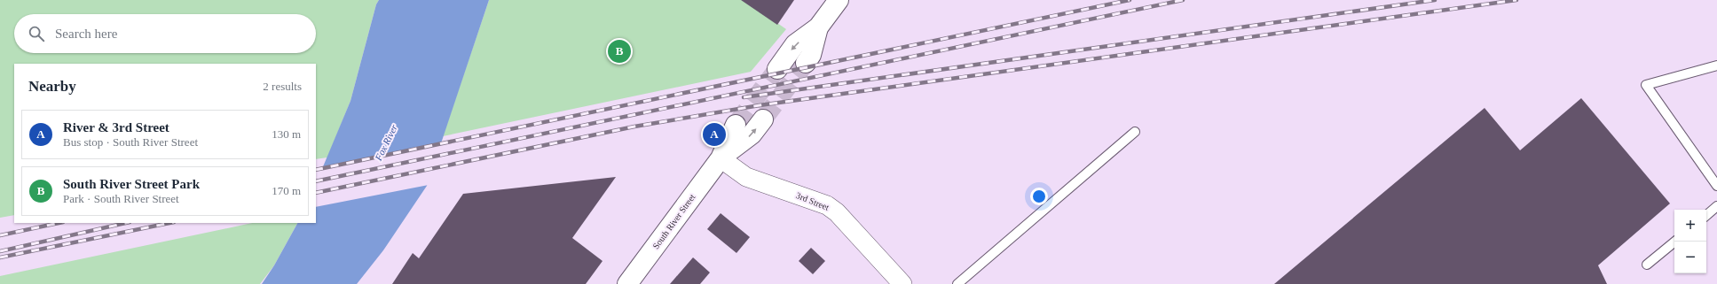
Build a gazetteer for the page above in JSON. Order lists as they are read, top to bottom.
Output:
{
  "streets": {
    "street": ["3rd Street", "South River Street"]
  },
  "crossings": [
    ["3rd Street", "South River Street"]
  ],
  "water": ["Fox River"],
  "page": {
    "search": "Search here",
    "pins": ["B", "A"],
    "heading": ["Nearby", "2 results"],
    "list": [
      {
        "mark": "A",
        "name": "River & 3rd Street",
        "note": "Bus stop · South River Street",
        "value": "130 m"
      },
      {
        "mark": "B",
        "name": "South River Street Park",
        "note": "Park · South River Street",
        "value": "170 m"
      }
    ],
    "map_buttons": ["+", "−"]
  }
}
